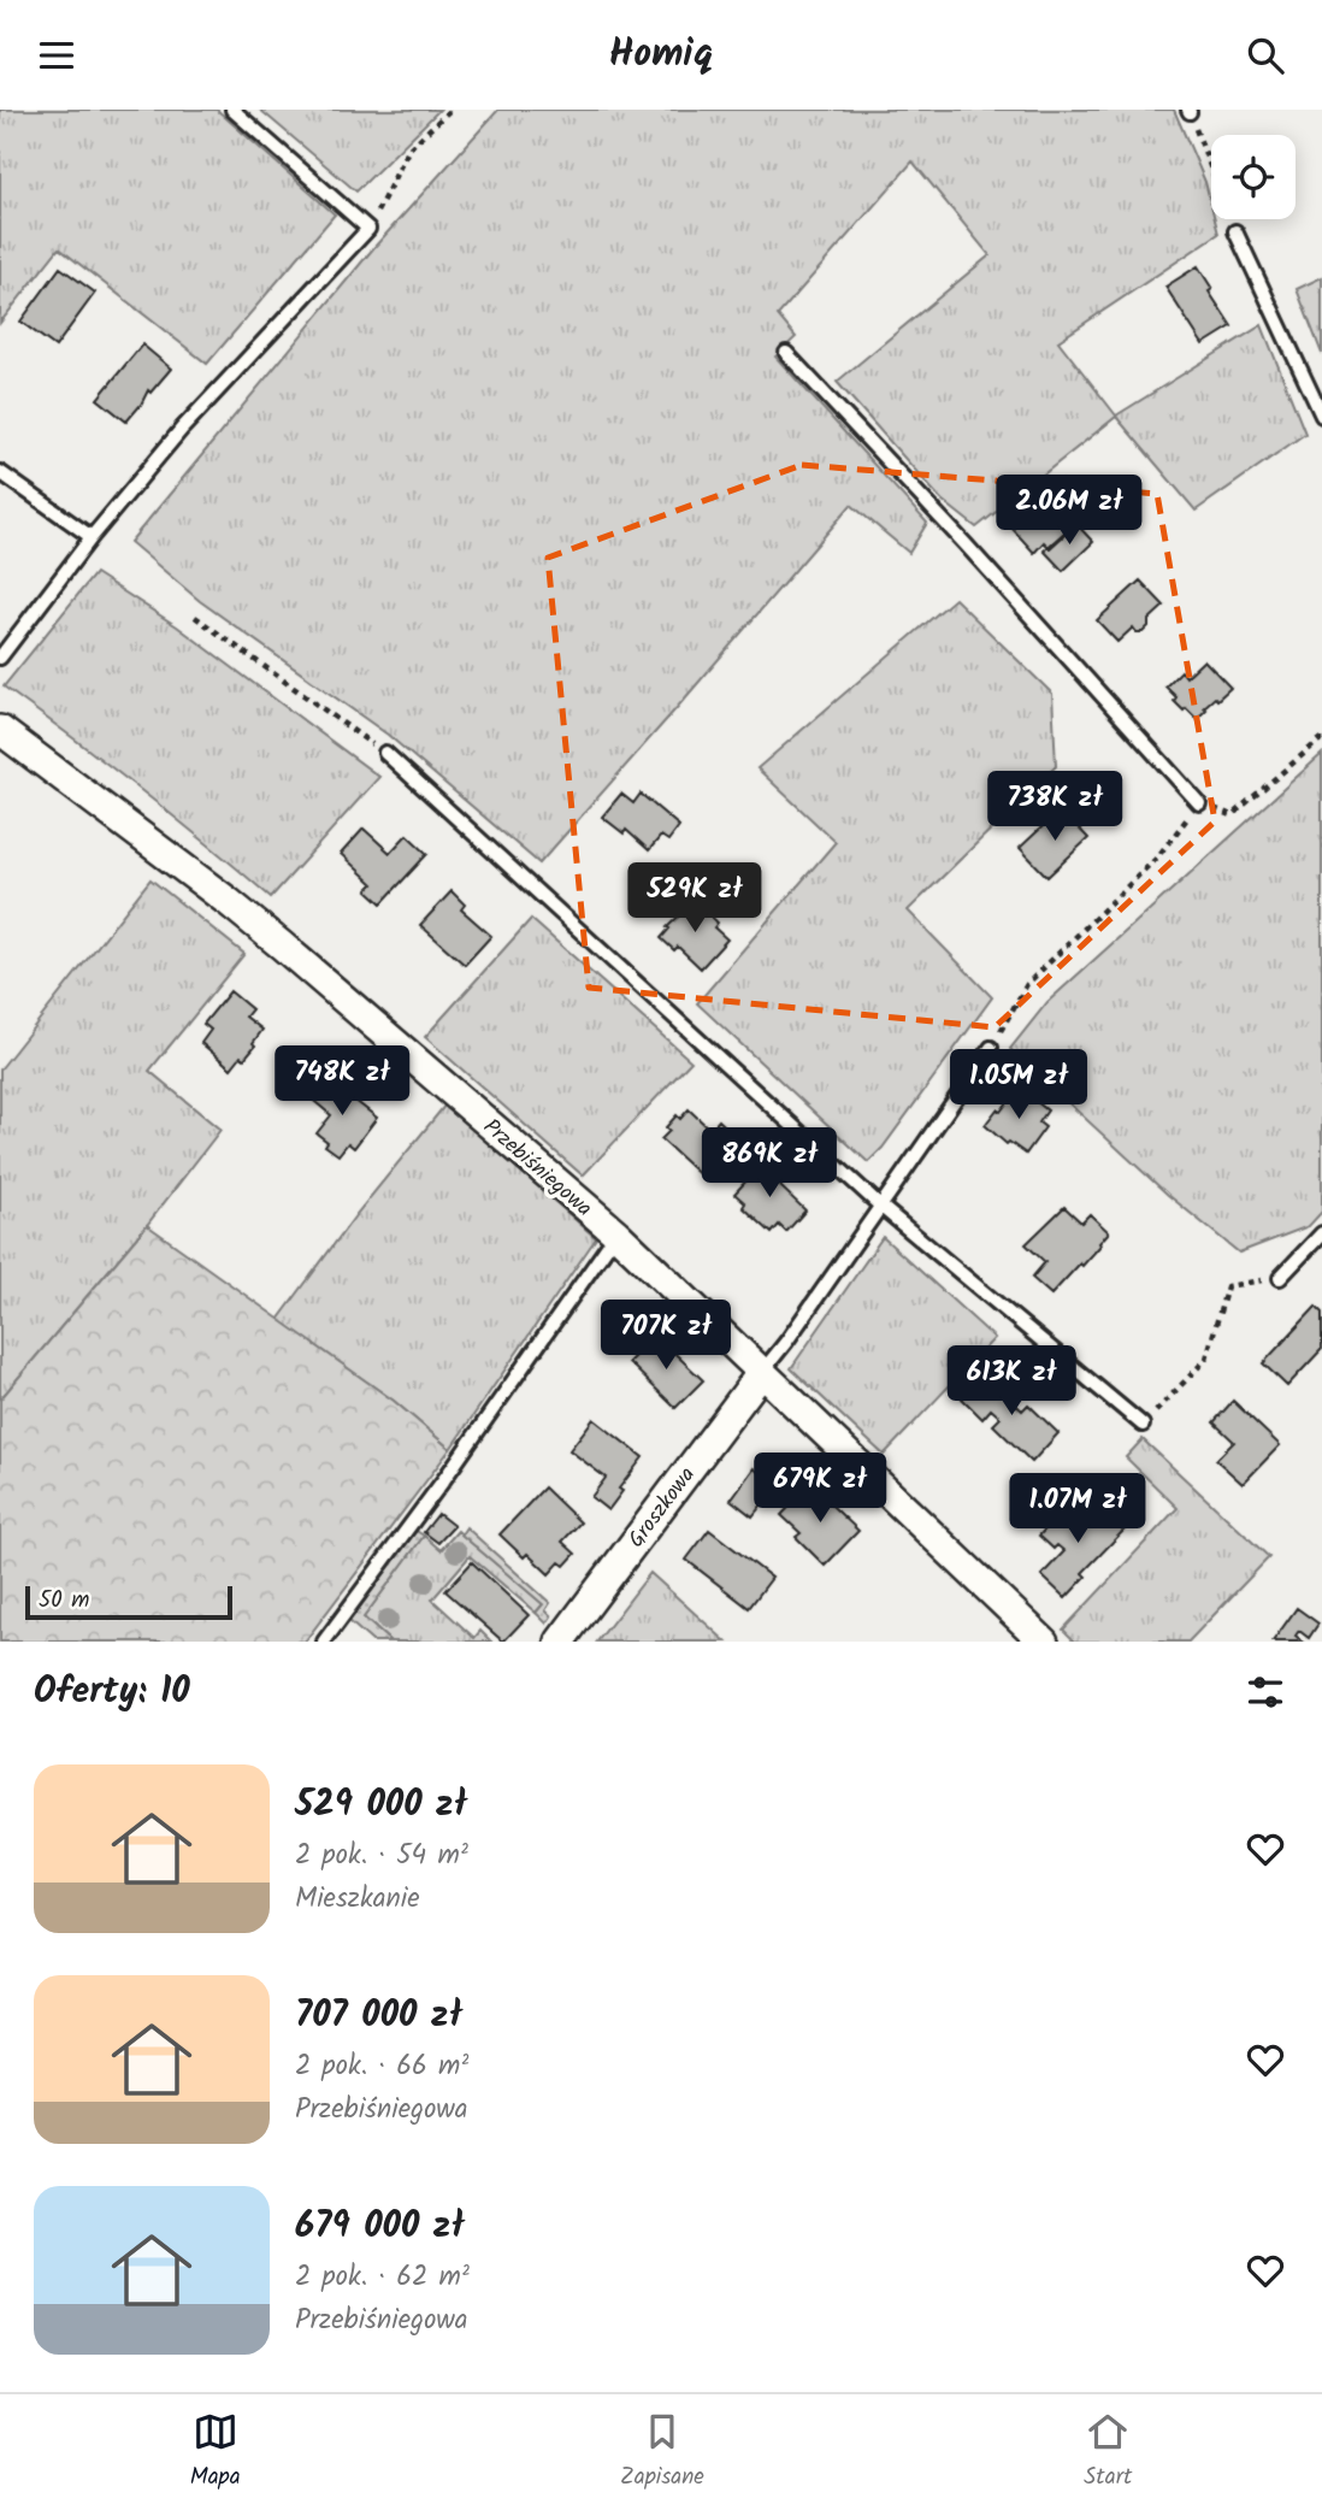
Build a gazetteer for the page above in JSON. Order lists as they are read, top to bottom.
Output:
{
  "streets": {
    "street": ["Przebiśniegowa", "Groszkowa"]
  },
  "crossings": [
    ["Przebiśniegowa", "Groszkowa"]
  ],
  "scale_bar": "50 m",
  "page": {
    "header": "Homiq",
    "price": [
      "2.06M zł",
      "738K zł",
      "529K zł",
      "748K zł",
      "1.05M zł",
      "869K zł",
      "707K zł",
      "613K zł",
      "679K zł",
      "1.07M zł"
    ],
    "scale": "50 m",
    "heading": "Oferty: 10",
    "list": [
      {
        "name": "529 000 zł",
        "note": "2 pok. · 54 m² · Mieszkanie"
      },
      {
        "name": "707 000 zł",
        "note": "2 pok. · 66 m² · Przebiśniegowa"
      },
      {
        "name": "679 000 zł",
        "note": "2 pok. · 62 m² · Przebiśniegowa"
      }
    ],
    "tabs": ["Mapa", "Zapisane", "Start"]
  }
}
